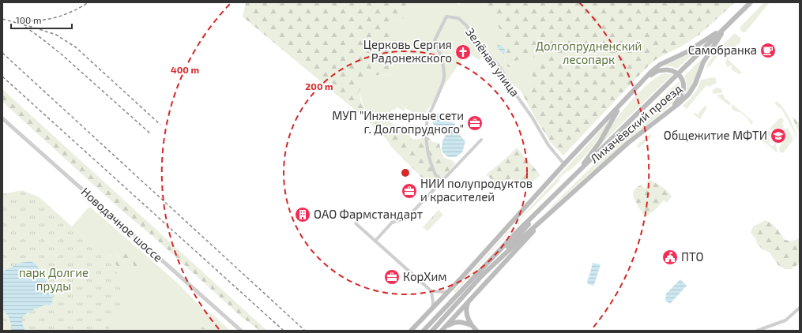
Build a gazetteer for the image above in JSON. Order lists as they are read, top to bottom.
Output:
{
  "streets": {
    "main road": ["Лихачёвский проезд"],
    "street": ["Зелёная улица", "Новодачное шоссе"]
  },
  "parks": ["Долгопрудненский лесопарк", "парк Долгие пруды"],
  "places": {
    "cafe": ["Самобранка"],
    "church": ["Церковь Сергия Радонежского"],
    "office": ["МУП \"Инженерные сети г. Долгопрудного\"", "НИИ полупродуктов и красителей", "КорХим"],
    "school or university": ["Общежитие МФТИ"],
    "building": ["ОАО Фармстандарт"],
    "public building": ["ПТО"]
  },
  "scale_bar": "100 m",
  "rings": ["400 m", "200 m"]
}
